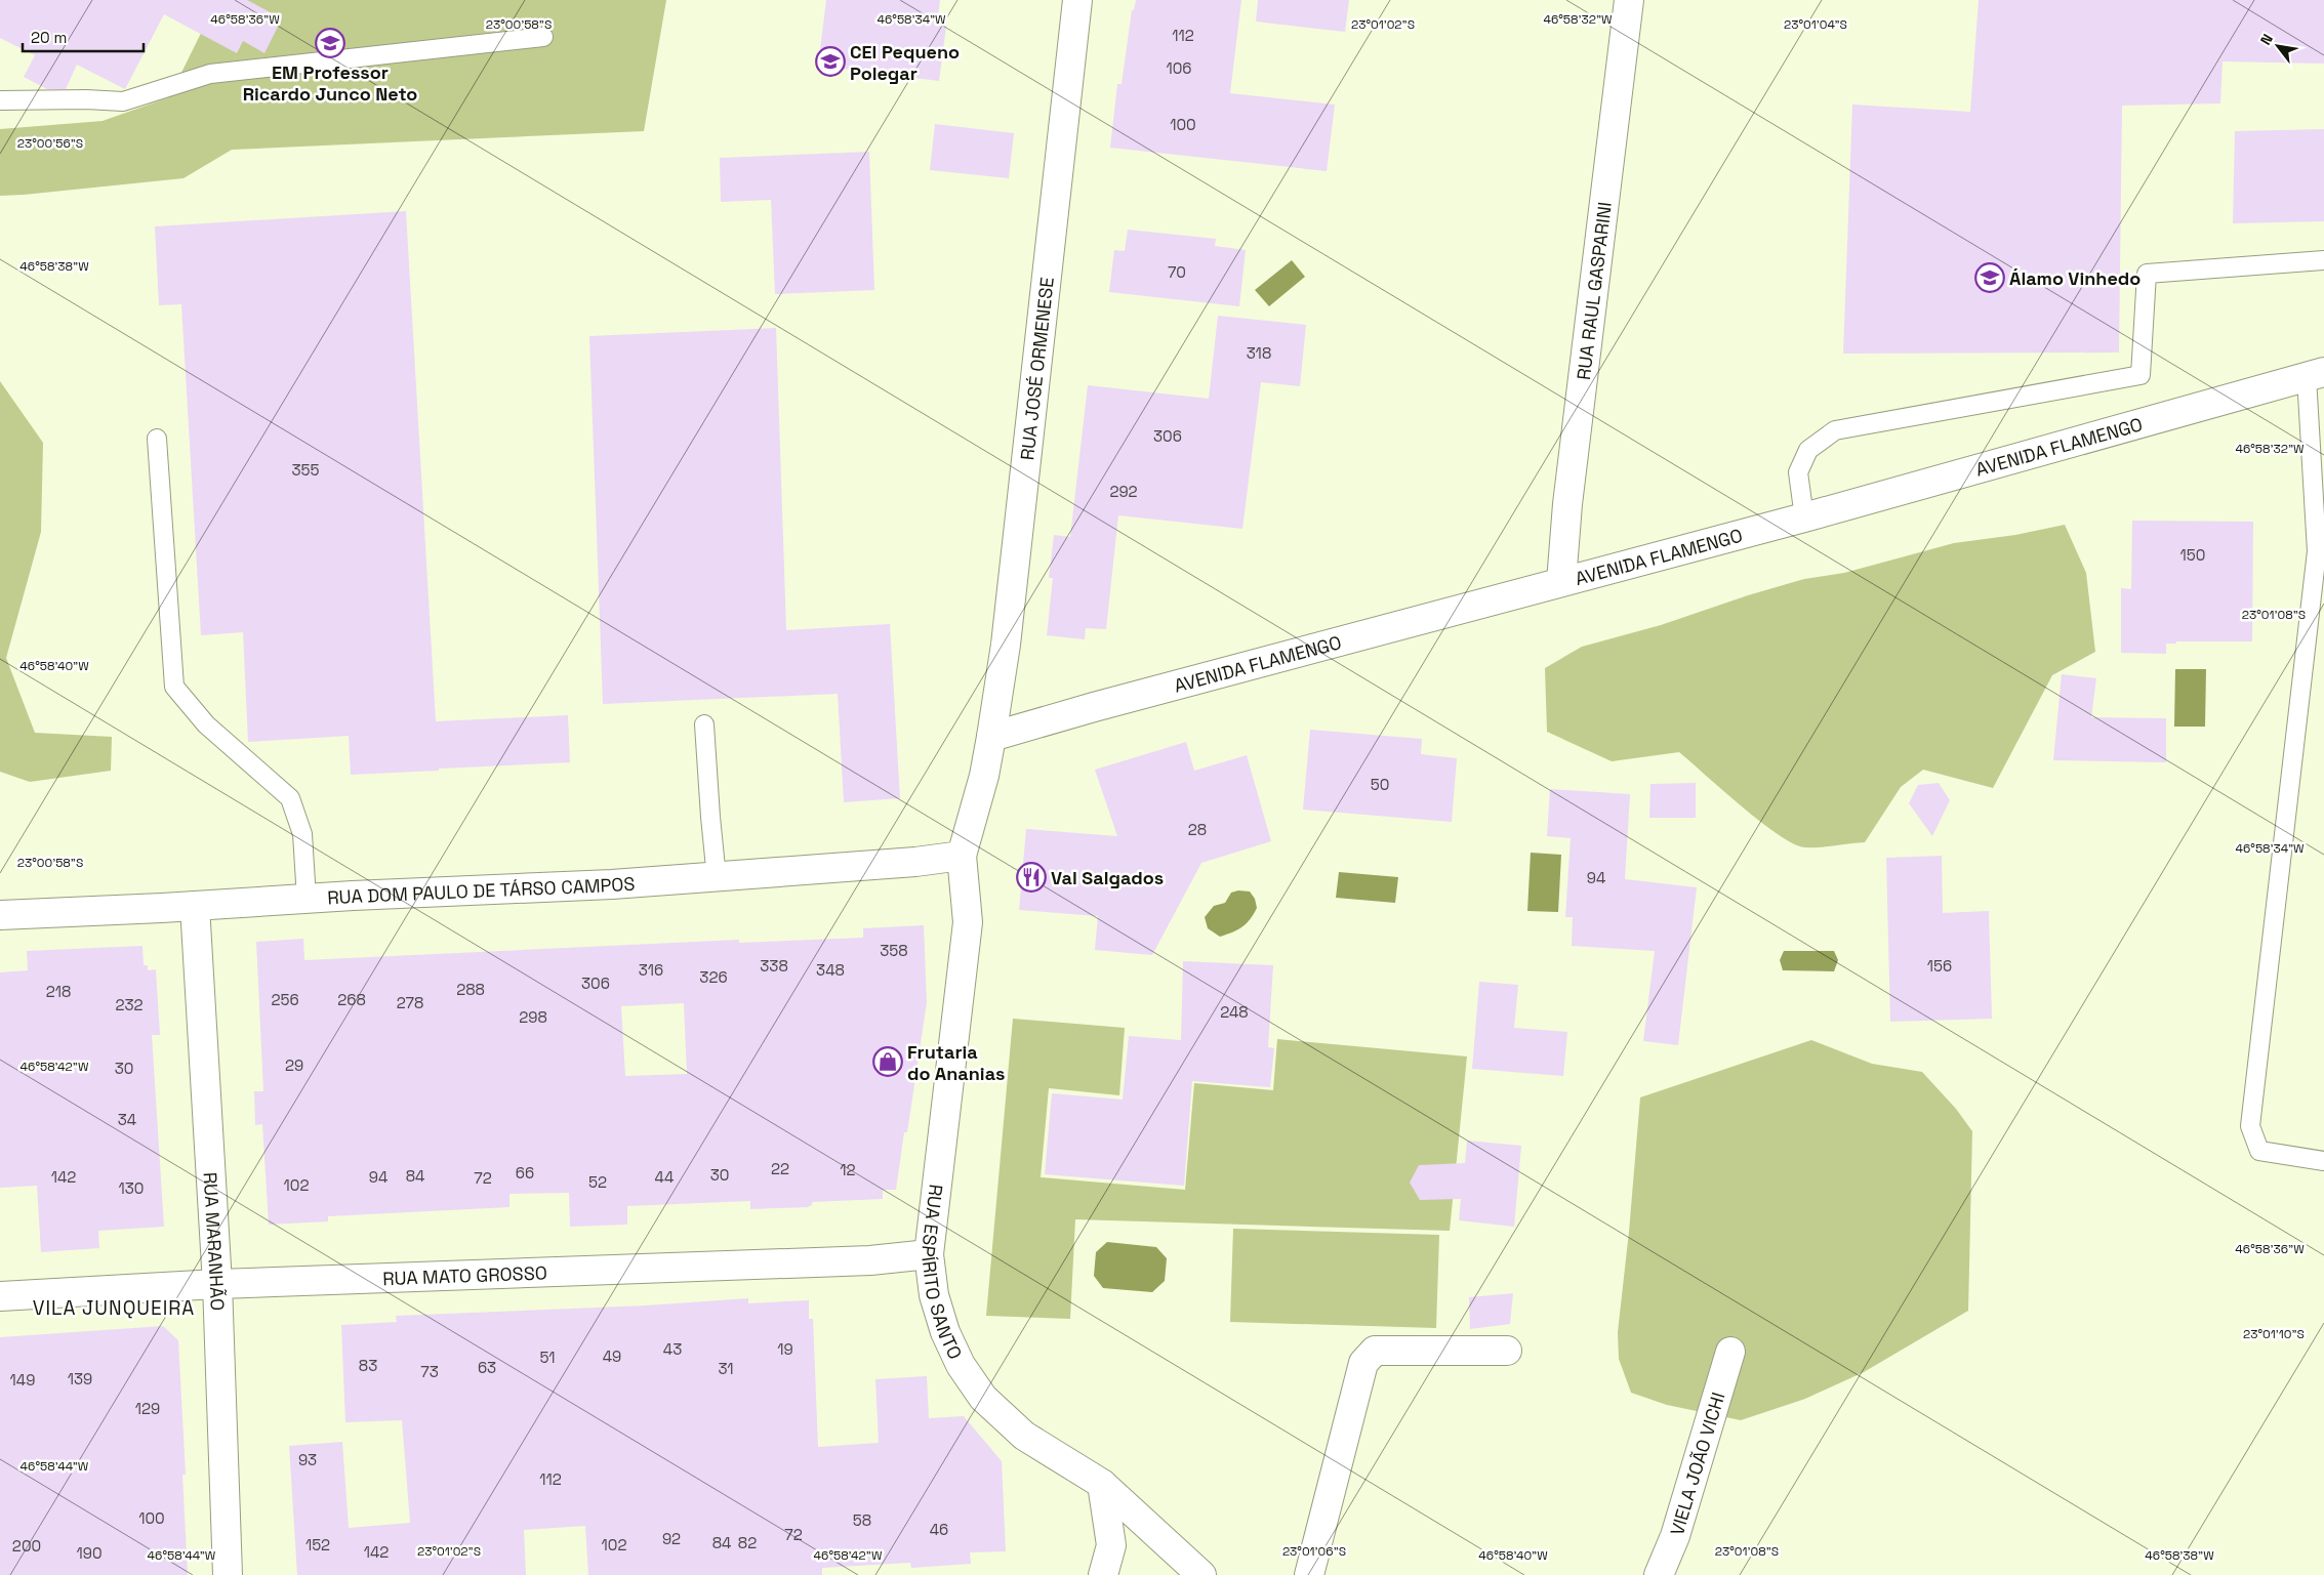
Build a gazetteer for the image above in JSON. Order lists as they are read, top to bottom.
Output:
{
  "streets": {
    "street": [
      "RUA RAUL GASPARINI",
      "RUA JOSÉ ORMENESE",
      "AVENIDA FLAMENGO",
      "RUA DOM PAULO DE TÁRSO CAMPOS",
      "RUA MARANHÃO",
      "RUA ESPÍRITO SANTO",
      "RUA MATO GROSSO",
      "VIELA JOÃO VICHI"
    ]
  },
  "crossings": [
    ["RUA RAUL GASPARINI", "AVENIDA FLAMENGO"],
    ["RUA JOSÉ ORMENESE", "AVENIDA FLAMENGO"],
    ["RUA JOSÉ ORMENESE", "RUA DOM PAULO DE TÁRSO CAMPOS"],
    ["RUA JOSÉ ORMENESE", "RUA ESPÍRITO SANTO"],
    ["RUA DOM PAULO DE TÁRSO CAMPOS", "RUA MARANHÃO"],
    ["RUA DOM PAULO DE TÁRSO CAMPOS", "RUA ESPÍRITO SANTO"],
    ["RUA MARANHÃO", "RUA MATO GROSSO"],
    ["RUA ESPÍRITO SANTO", "RUA MATO GROSSO"]
  ],
  "districts": ["VILA JUNQUEIRA"],
  "places": {
    "school or university": ["EM Professor Ricardo Junco Neto", "CEI Pequeno Polegar", "Álamo Vinhedo"],
    "restaurant": ["Val Salgados"],
    "shop": ["Frutaria do Ananias"]
  },
  "house_numbers": [
    "112",
    "106",
    "100",
    "70",
    "318",
    "306",
    "355",
    "292",
    "150",
    "50",
    "28",
    "94",
    "358",
    "338",
    "156",
    "316",
    "348",
    "326",
    "306",
    "288",
    "218",
    "256",
    "268",
    "278",
    "232",
    "248",
    "298",
    "29",
    "30",
    "34",
    "22",
    "12",
    "66",
    "30",
    "84",
    "142",
    "94",
    "44",
    "72",
    "52",
    "102",
    "130",
    "43",
    "19",
    "49",
    "51",
    "83",
    "63",
    "31",
    "73",
    "139",
    "149",
    "129",
    "93",
    "112",
    "100",
    "58",
    "46",
    "72",
    "92",
    "84",
    "82",
    "152",
    "102",
    "200",
    "142",
    "190"
  ],
  "scale_bar": "20 m",
  "north": "top left",
  "coordinates": [
    "46°58'36\"W",
    "46°58'34\"W",
    "46°58'32\"W",
    "23°00'58\"S",
    "23°01'02\"S",
    "23°01'04\"S",
    "23°00'56\"S",
    "46°58'38\"W",
    "23°01'08\"S",
    "46°58'40\"W",
    "46°58'42\"W",
    "23°01'10\"S",
    "46°58'44\"W",
    "23°01'06\"S"
  ]
}
